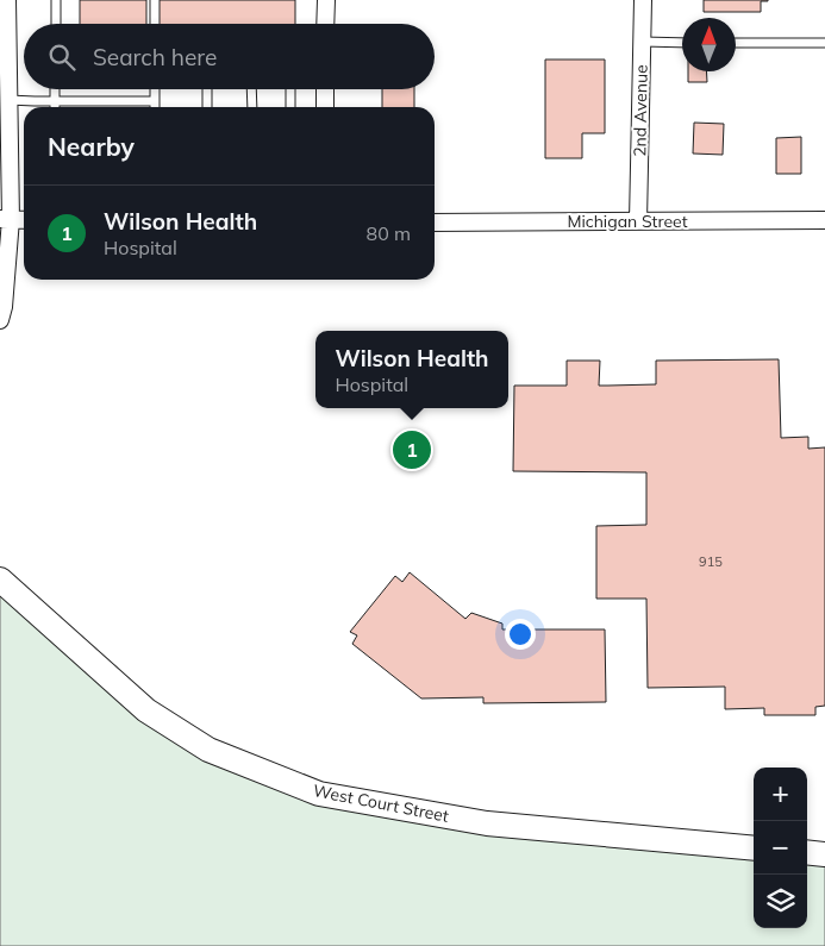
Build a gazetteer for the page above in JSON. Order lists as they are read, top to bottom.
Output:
{
  "streets": {
    "main road": ["West Court Street"],
    "street": ["2nd Avenue", "Michigan Street"]
  },
  "crossings": [
    ["2nd Avenue", "Michigan Street"]
  ],
  "house_numbers": ["915"],
  "north": "top",
  "page": {
    "search": "Search here",
    "heading": "Nearby",
    "list": [
      {
        "mark": "1",
        "name": "Wilson Health",
        "note": "Hospital",
        "value": "80 m"
      }
    ],
    "popup": ["Wilson Health", "Hospital"],
    "pins": "1",
    "map_buttons": ["+", "−"]
  }
}
